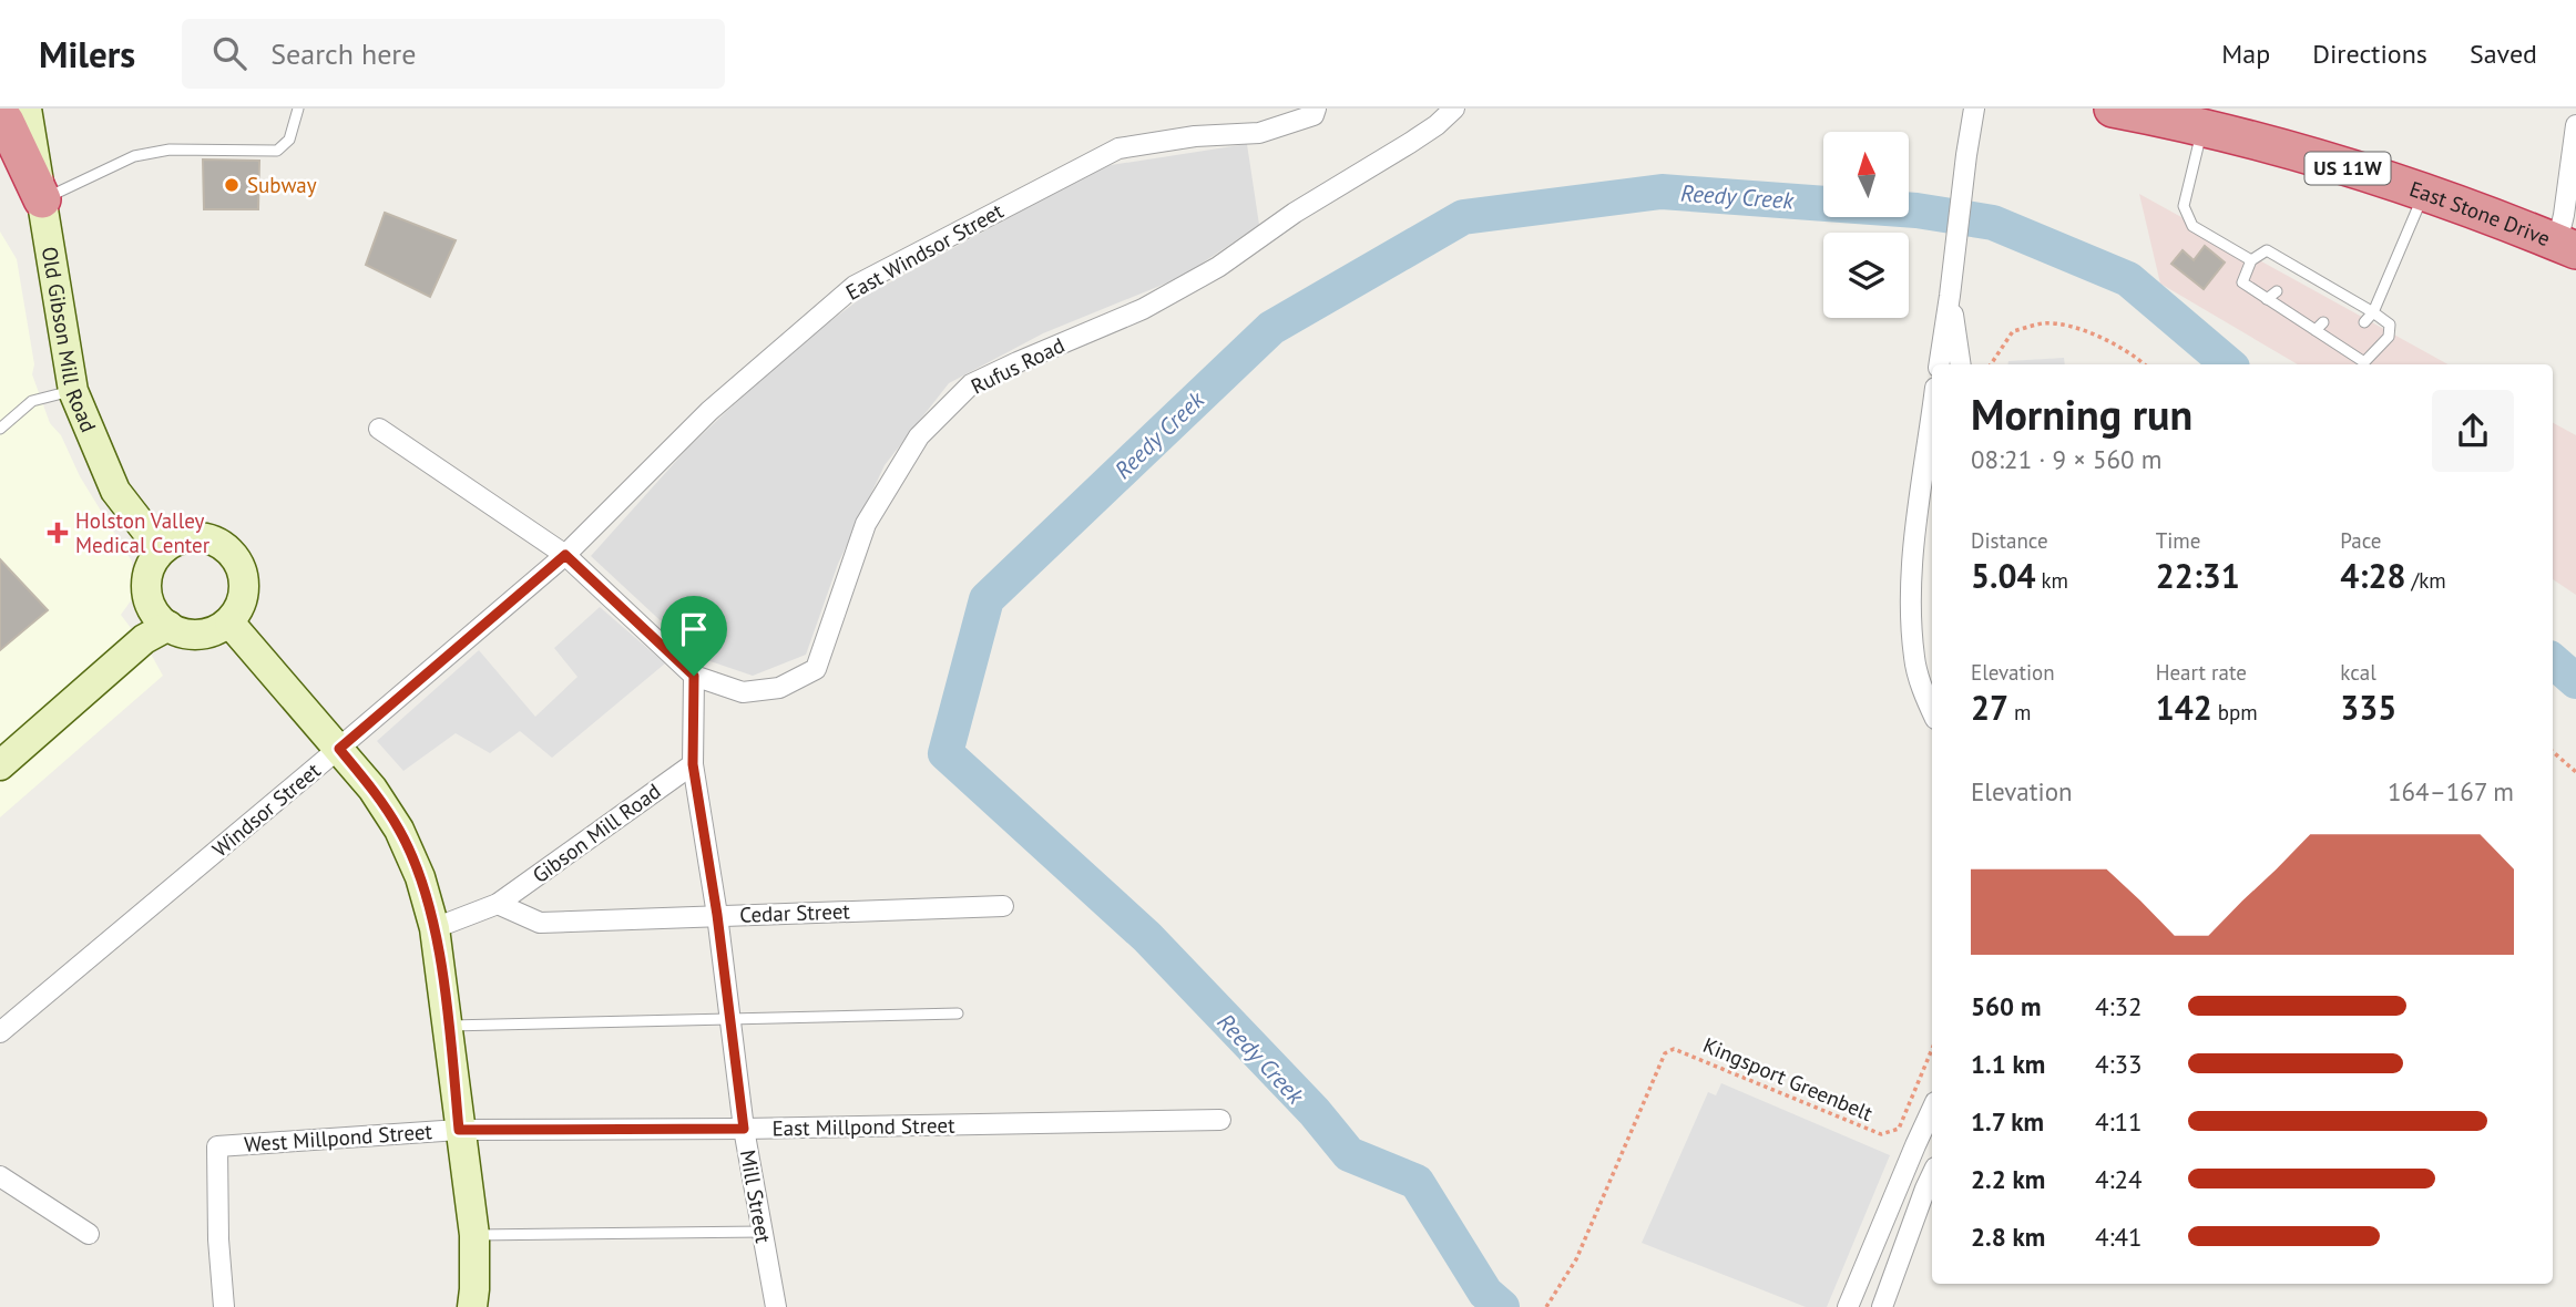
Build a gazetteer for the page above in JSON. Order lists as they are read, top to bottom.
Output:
{
  "streets": {
    "highway": ["US 11W", "East Stone Drive"],
    "main road": ["Old Gibson Mill Road"],
    "street": [
      "East Windsor Street",
      "Rufus Road",
      "Windsor Street",
      "Gibson Mill Road",
      "Cedar Street",
      "East Millpond Street",
      "West Millpond Street",
      "Mill Street"
    ],
    "path": ["Kingsport Greenbelt"]
  },
  "crossings": [
    ["East Windsor Street", "Windsor Street"],
    ["Gibson Mill Road", "Cedar Street"],
    ["Gibson Mill Road", "Mill Street"],
    ["Cedar Street", "Mill Street"],
    ["East Millpond Street", "West Millpond Street"],
    ["East Millpond Street", "Mill Street"]
  ],
  "water": ["Reedy Creek"],
  "places": {
    "other": ["Subway"],
    "health": ["Holston Valley Medical Center"]
  },
  "north": "top",
  "page": {
    "header": "Milers",
    "search": "Search here",
    "nav": ["Map", "Directions", "Saved"],
    "heading": ["Morning run", "08:21 · 9 × 560 m"],
    "stats": [
      ["Distance", "5.04 km"],
      ["Time", "22:31"],
      ["Pace", "4:28 /km"],
      ["Elevation", "27 m"],
      ["Heart rate", "142 bpm"],
      ["kcal", "335"]
    ],
    "chart": ["Elevation", "164–167 m"],
    "list": [
      {
        "name": "560 m",
        "note": "4:32"
      },
      {
        "name": "1.1 km",
        "note": "4:33"
      },
      {
        "name": "1.7 km",
        "note": "4:11"
      },
      {
        "name": "2.2 km",
        "note": "4:24"
      },
      {
        "name": "2.8 km",
        "note": "4:41"
      }
    ]
  }
}
